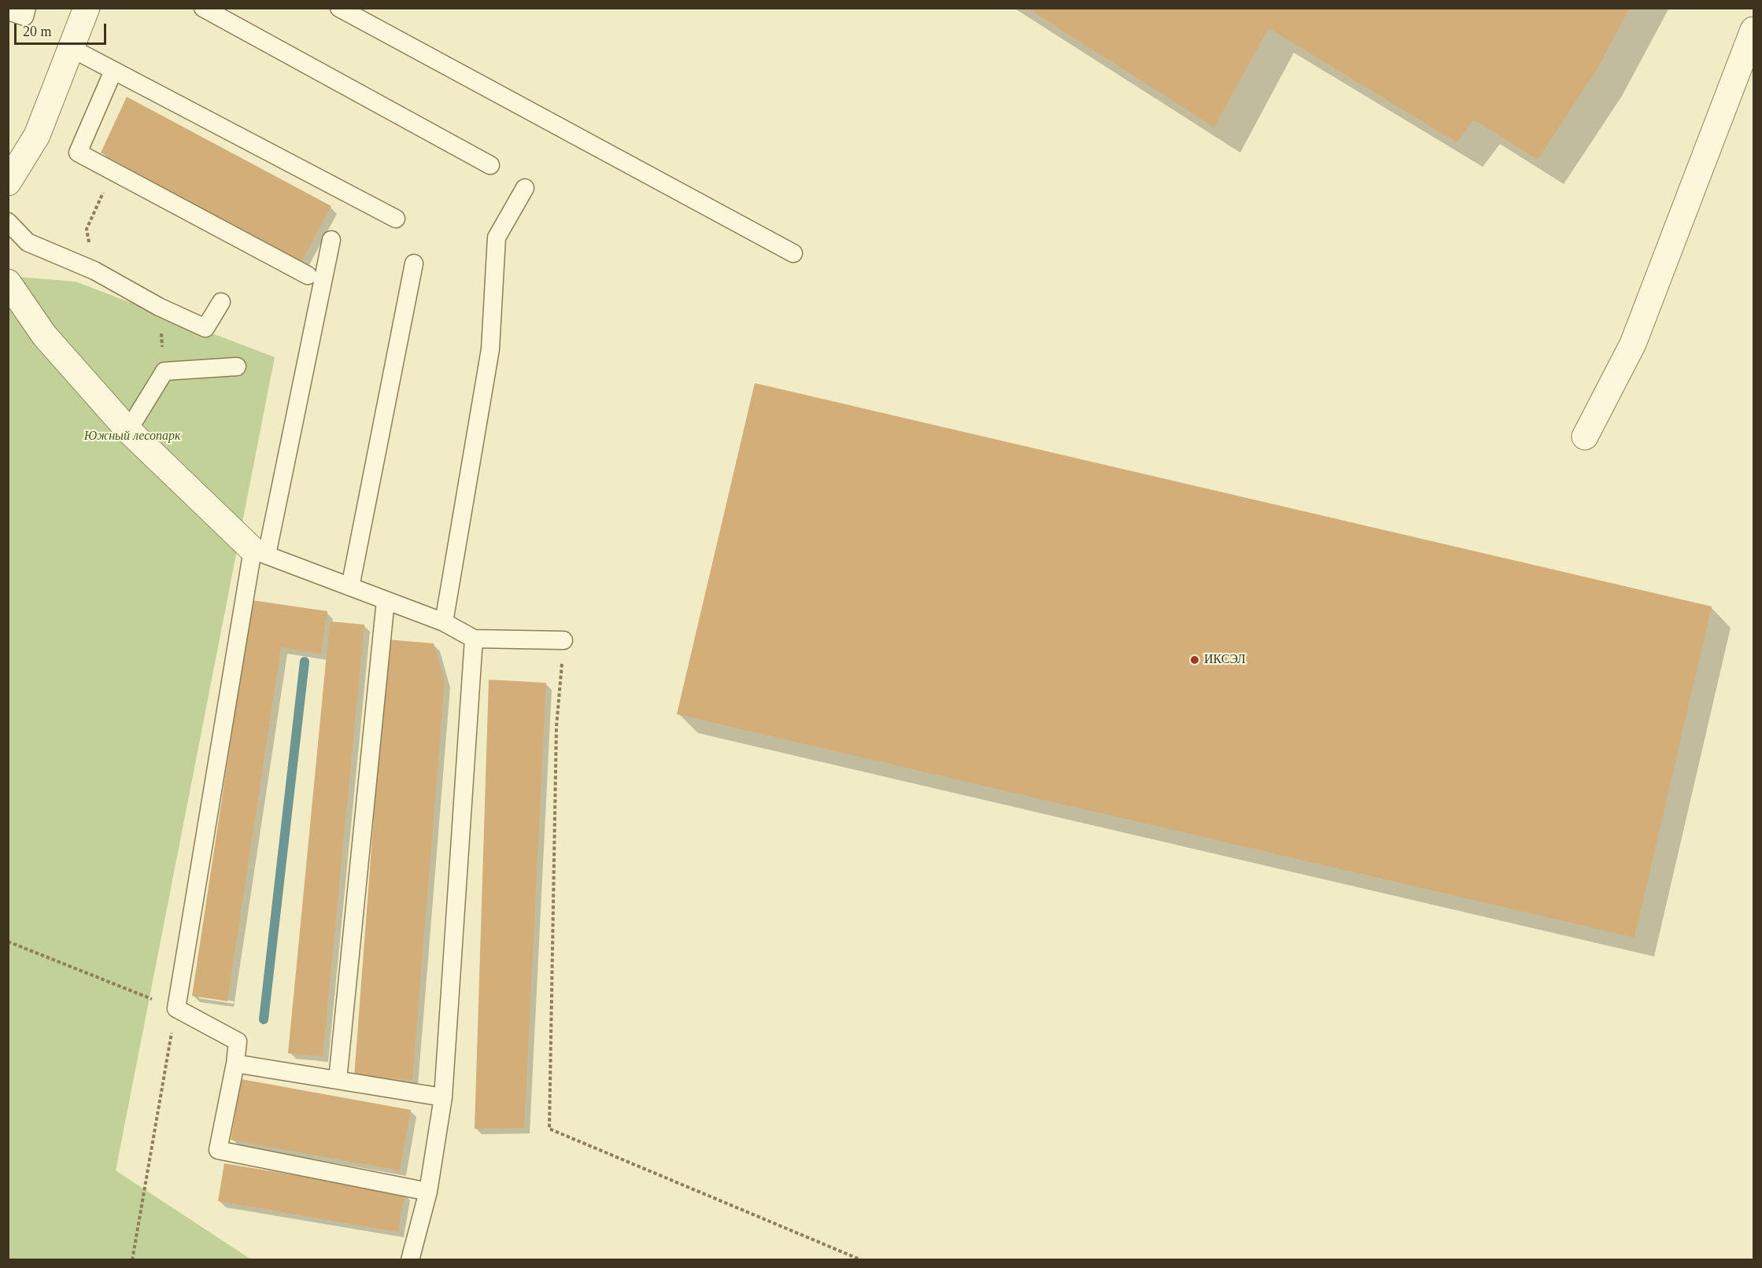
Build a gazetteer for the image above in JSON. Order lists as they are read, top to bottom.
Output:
{
  "parks": ["Южный лесопарк"],
  "places": ["ИКСЭЛ"],
  "scale_bar": "20 m"
}
